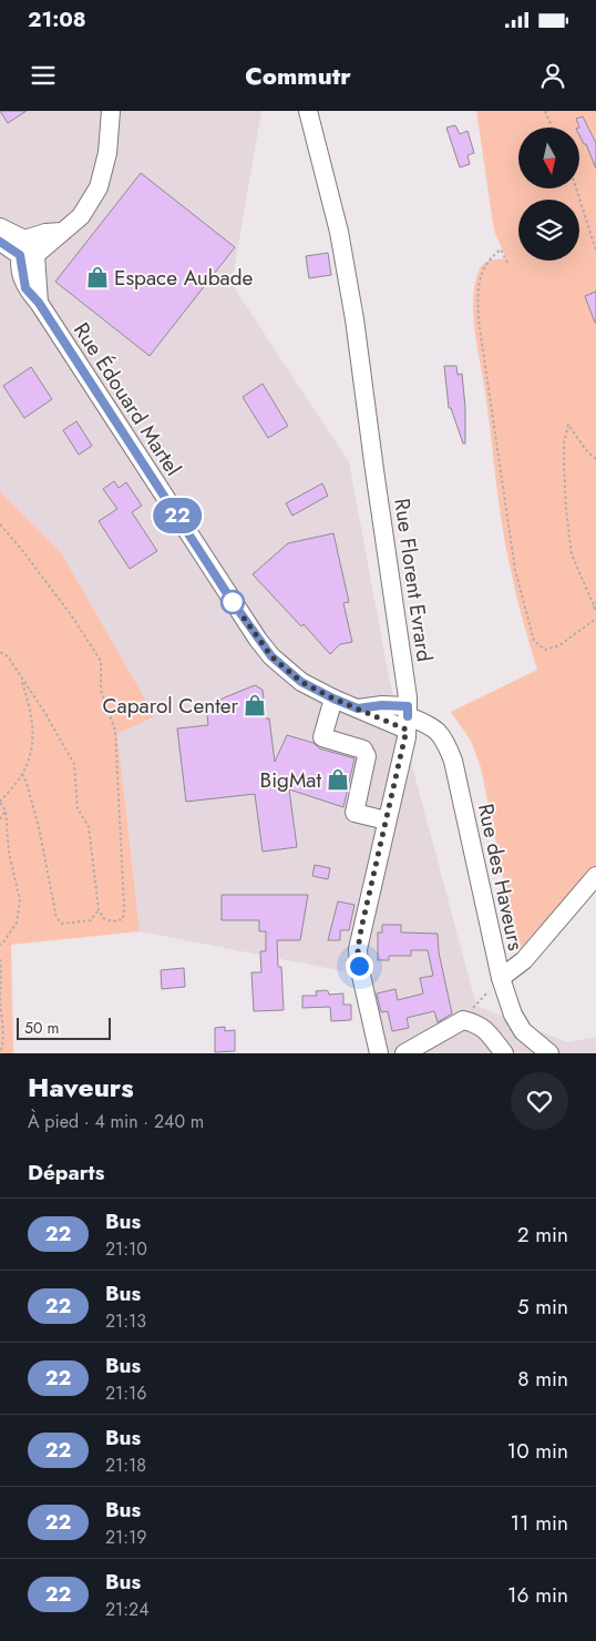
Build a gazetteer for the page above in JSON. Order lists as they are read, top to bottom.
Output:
{
  "streets": {
    "street": ["Rue Édouard Martel", "Rue Florent Evrard", "Rue des Haveurs"]
  },
  "crossings": [
    ["Rue Édouard Martel", "Rue Florent Evrard"],
    ["Rue Édouard Martel", "Rue des Haveurs"],
    ["Rue Florent Evrard", "Rue des Haveurs"]
  ],
  "places": {
    "shop": ["Espace Aubade", "Caparol Center", "BigMat"]
  },
  "lines": ["bus line 22"],
  "scale_bar": "50 m",
  "north": "bottom",
  "page": {
    "status": "21:08",
    "header": "Commutr",
    "on_map": "22",
    "scale": "50 m",
    "heading": [
      ["Haveurs", "À pied · 4 min · 240 m"],
      "Départs"
    ],
    "list": [
      {
        "mark": "22",
        "name": "Bus",
        "note": "21:10",
        "value": "2 min"
      },
      {
        "mark": "22",
        "name": "Bus",
        "note": "21:13",
        "value": "5 min"
      },
      {
        "mark": "22",
        "name": "Bus",
        "note": "21:16",
        "value": "8 min"
      },
      {
        "mark": "22",
        "name": "Bus",
        "note": "21:18",
        "value": "10 min"
      },
      {
        "mark": "22",
        "name": "Bus",
        "note": "21:19",
        "value": "11 min"
      },
      {
        "mark": "22",
        "name": "Bus",
        "note": "21:24",
        "value": "16 min"
      }
    ]
  }
}
